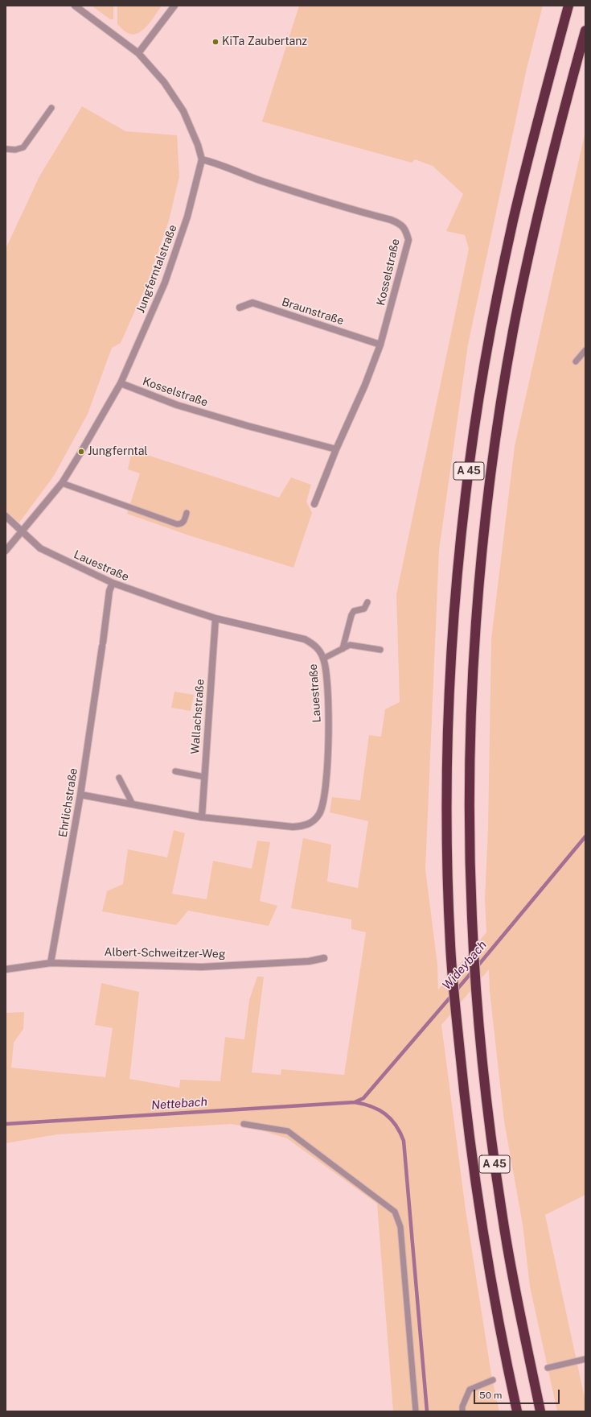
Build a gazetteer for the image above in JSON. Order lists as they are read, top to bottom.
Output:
{
  "streets": {
    "highway": ["A 45"],
    "street": [
      "Jungferntalstraße",
      "Kosselstraße",
      "Braunstraße",
      "Lauestraße",
      "Wallachstraße",
      "Ehrlichstraße",
      "Albert-Schweitzer-Weg"
    ]
  },
  "crossings": [
    ["Jungferntalstraße", "Kosselstraße"],
    ["Jungferntalstraße", "Lauestraße"],
    ["Kosselstraße", "Braunstraße"],
    ["Lauestraße", "Wallachstraße"],
    ["Lauestraße", "Ehrlichstraße"],
    ["Ehrlichstraße", "Albert-Schweitzer-Weg"]
  ],
  "water": ["Wideybach", "Nettebach"],
  "places": ["KiTa Zaubertanz", "Jungferntal"],
  "scale_bar": "50 m"
}
